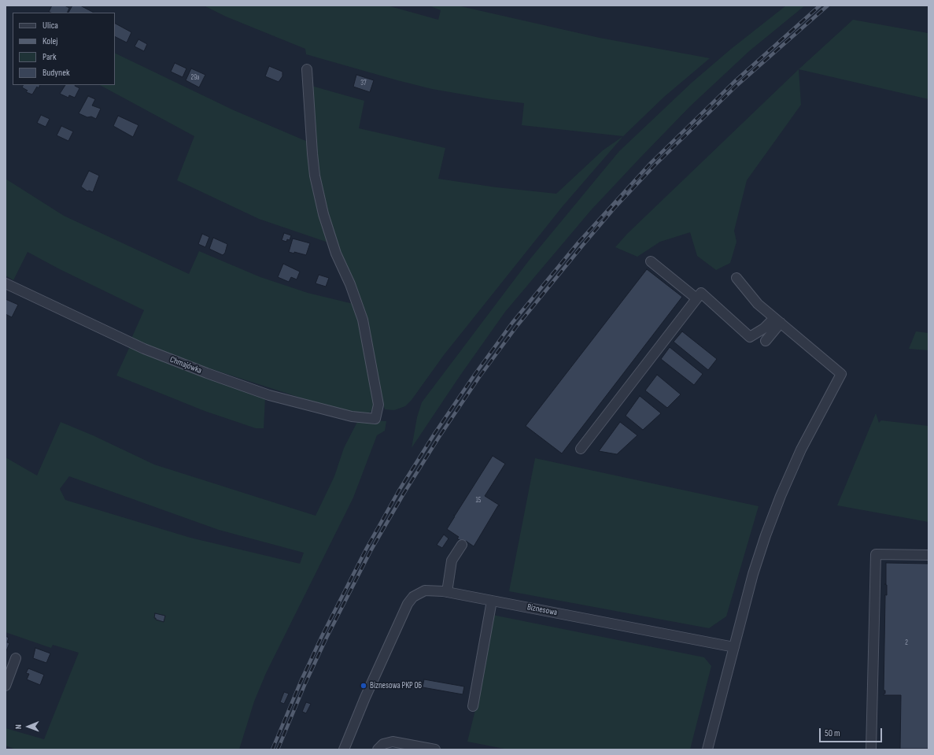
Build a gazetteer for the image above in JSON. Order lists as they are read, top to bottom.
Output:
{
  "streets": {
    "street": ["Chmajówka", "Biznesowa"]
  },
  "places": ["Biznesowa PKP 06"],
  "house_numbers": [
    "29a",
    "37",
    "15",
    "2"
  ],
  "legend": [
    "Ulica",
    "Kolej",
    "Park",
    "Budynek"
  ],
  "scale_bar": "50 m",
  "north": "left"
}
